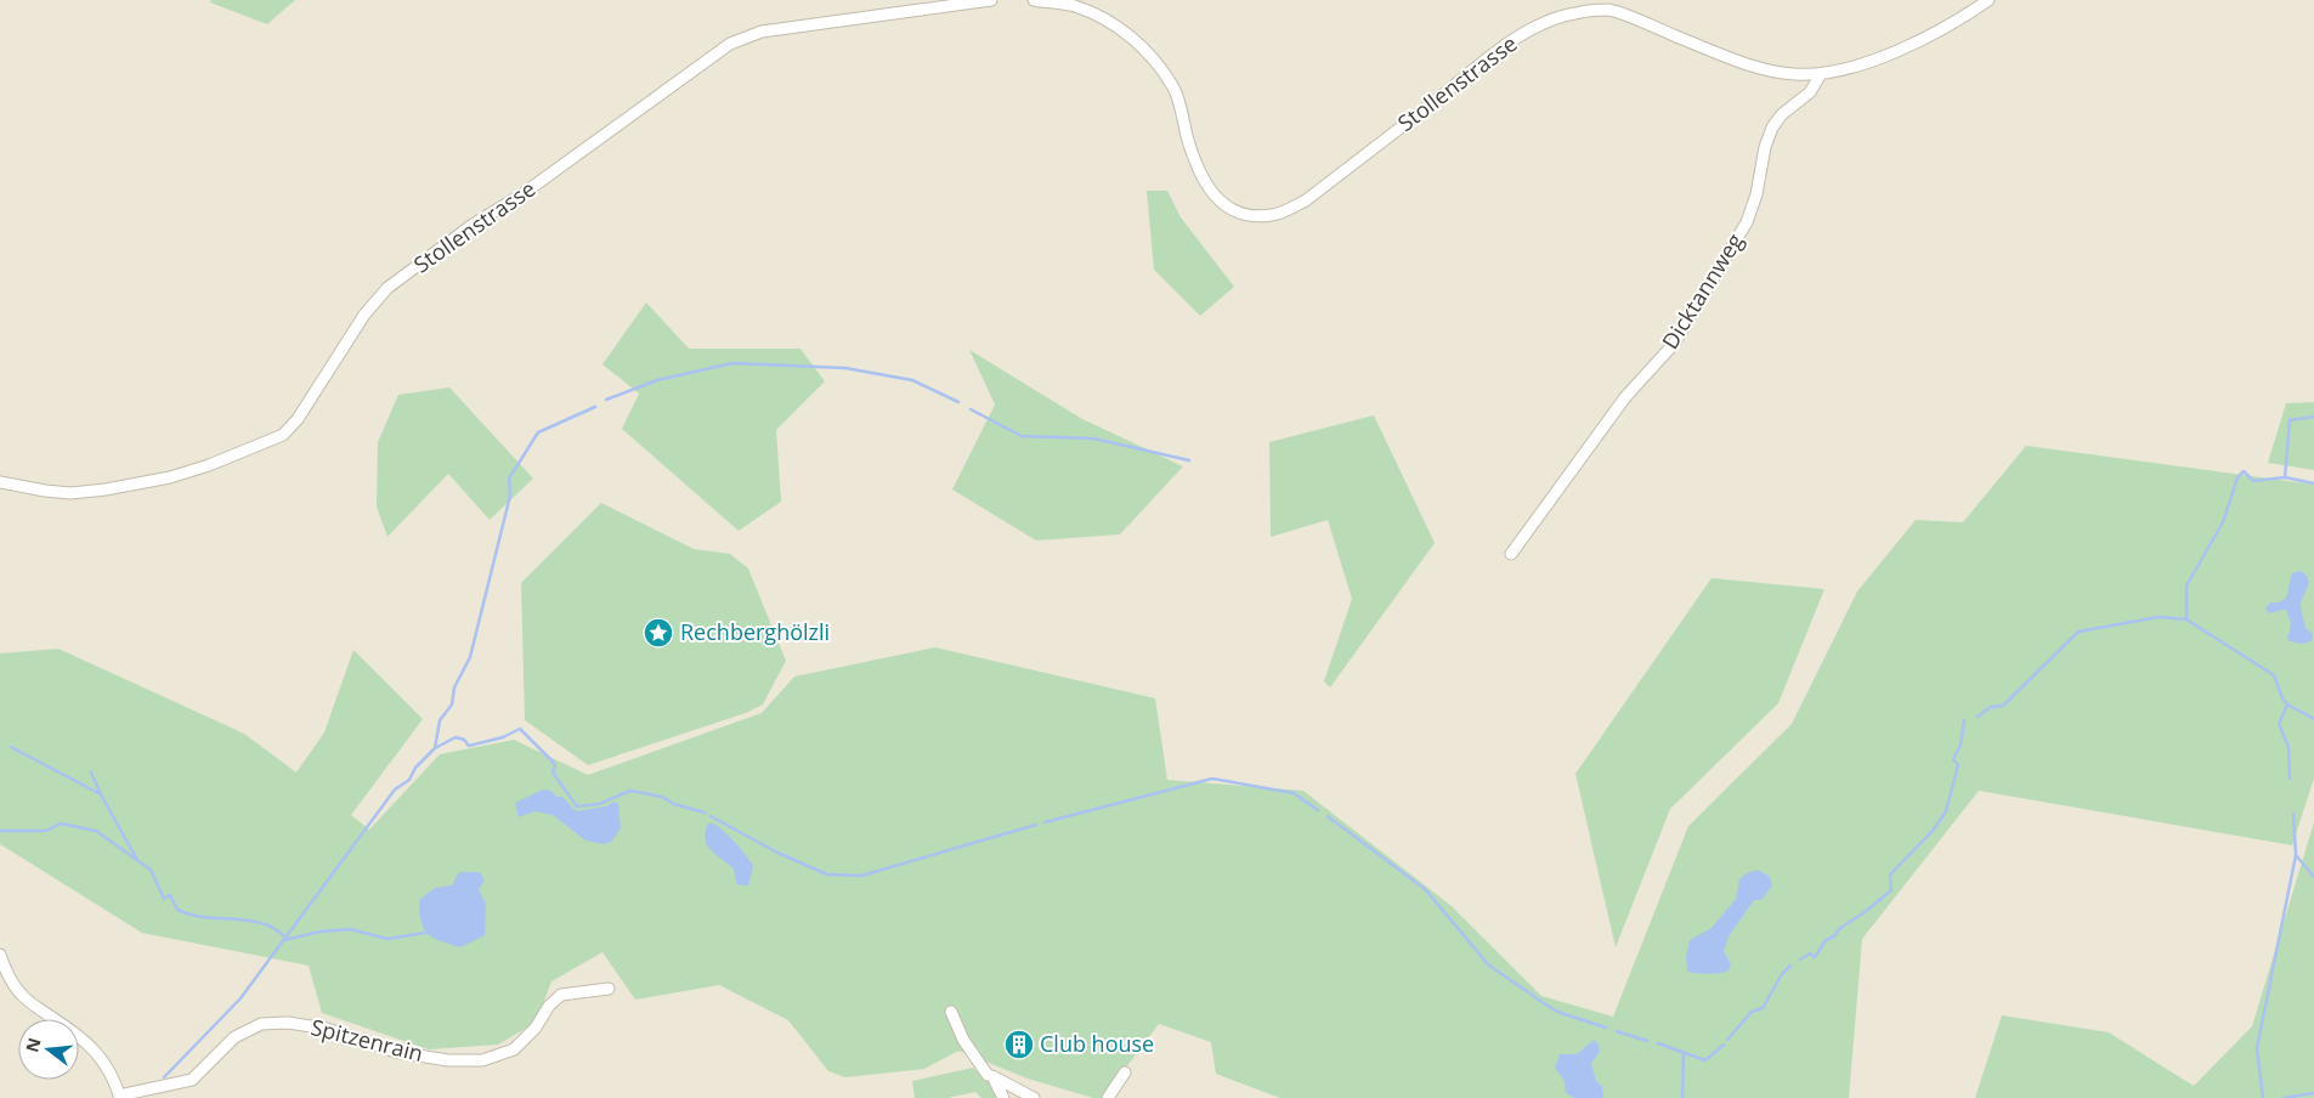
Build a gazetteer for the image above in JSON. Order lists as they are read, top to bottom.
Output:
{
  "streets": {
    "street": ["Stollenstrasse", "Dicktannweg", "Spitzenrain"]
  },
  "crossings": [
    ["Stollenstrasse", "Dicktannweg"]
  ],
  "places": {
    "place": ["Rechberghölzli"],
    "building": ["Club house"]
  },
  "north": "left"
}
